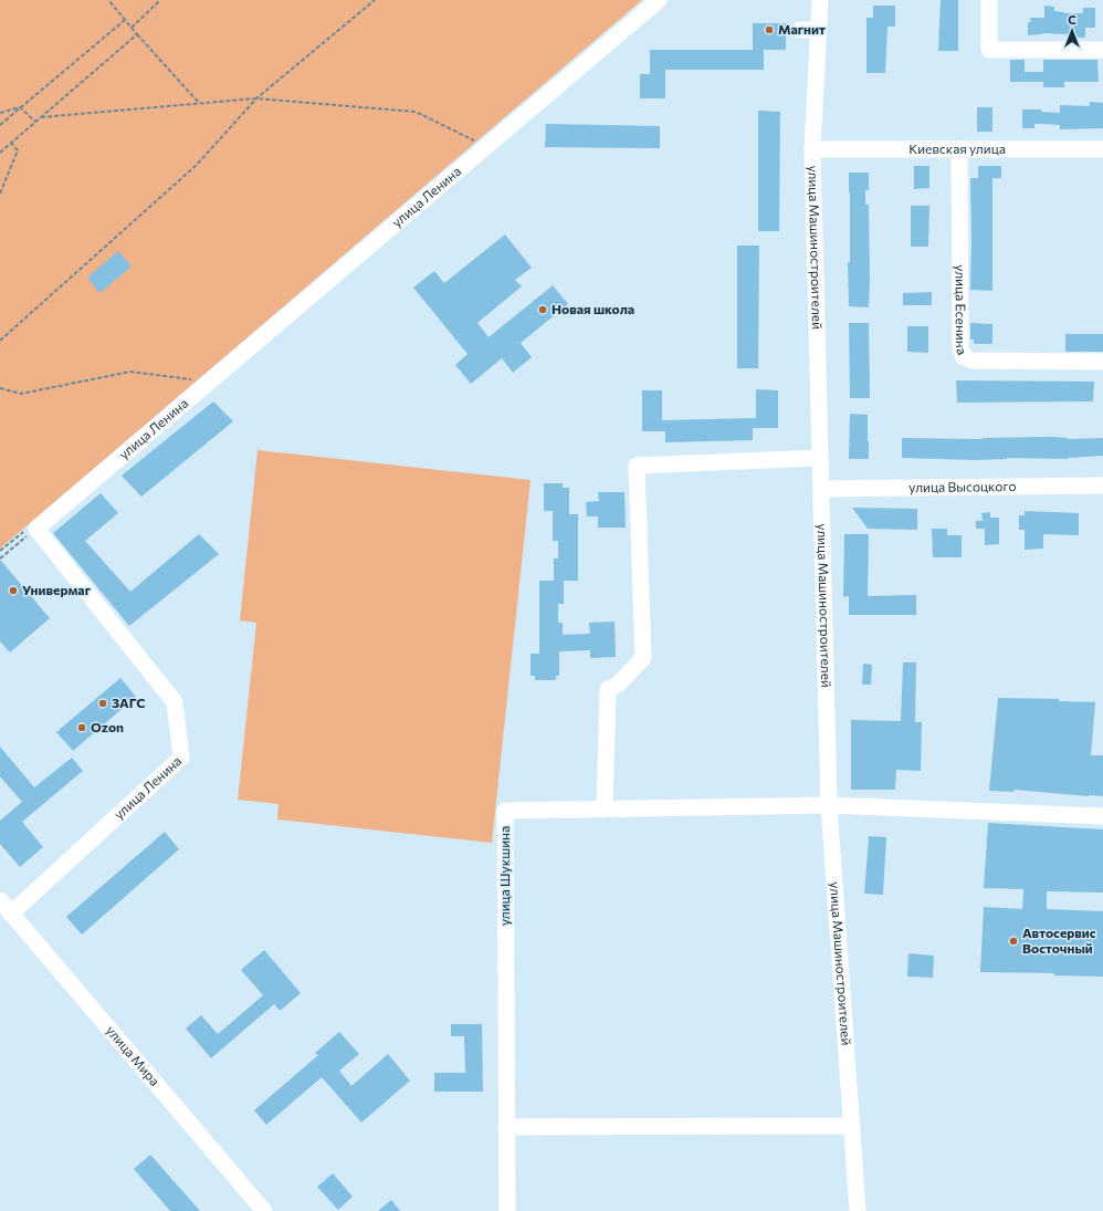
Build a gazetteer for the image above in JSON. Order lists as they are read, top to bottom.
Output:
{
  "streets": {
    "street": [
      "Киевская улица",
      "улица Ленина",
      "улица Машиностроителей",
      "улица Есенина",
      "улица Высоцкого",
      "улица Шукшина",
      "улица Мира"
    ]
  },
  "crossings": [
    ["Киевская улица", "улица Машиностроителей"],
    ["Киевская улица", "улица Есенина"],
    ["улица Ленина", "улица Мира"],
    ["улица Машиностроителей", "улица Высоцкого"],
    ["улица Машиностроителей", "улица Шукшина"]
  ],
  "places": [
    "Магнит",
    "Новая школа",
    "Универмаг",
    "ЗАГС",
    "Ozon",
    "Автосервис Восточный"
  ],
  "north": "top"
}
